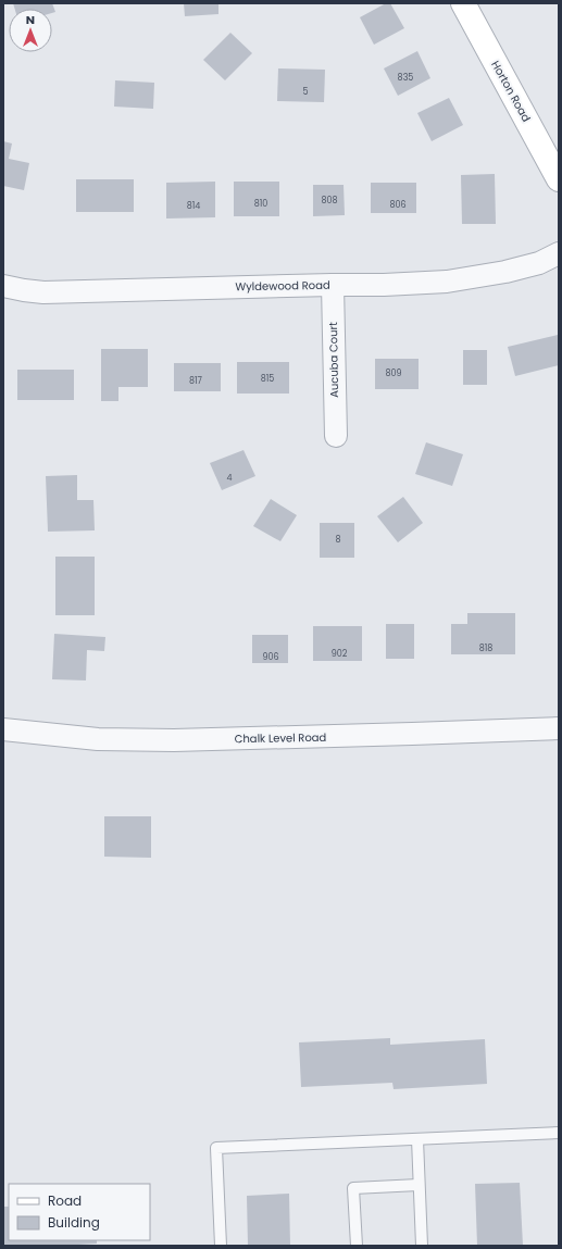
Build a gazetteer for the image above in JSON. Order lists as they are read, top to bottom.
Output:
{
  "streets": {
    "street": [
      "Horton Road",
      "Wyldewood Road",
      "Aucuba Court",
      "Chalk Level Road"
    ]
  },
  "crossings": [
    ["Wyldewood Road", "Aucuba Court"]
  ],
  "house_numbers": [
    "835",
    "5",
    "808",
    "810",
    "806",
    "814",
    "809",
    "815",
    "817",
    "4",
    "8",
    "818",
    "902",
    "906"
  ],
  "legend": ["Road", "Building"],
  "north": "top"
}
